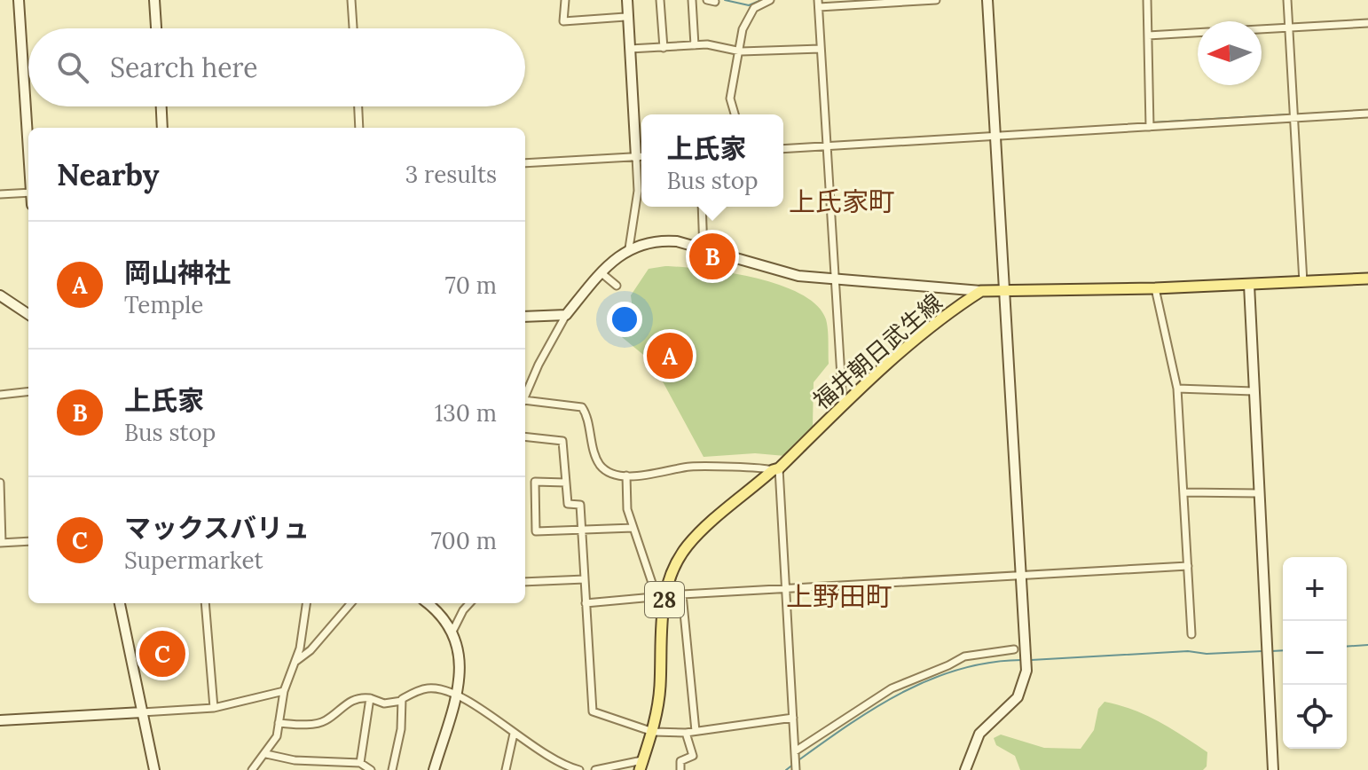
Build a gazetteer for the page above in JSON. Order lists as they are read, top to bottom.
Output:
{
  "streets": {
    "main road": ["福井朝日武生線", "28"]
  },
  "districts": ["上氏家町", "上野田町"],
  "north": "left",
  "page": {
    "search": "Search here",
    "popup": ["上氏家", "Bus stop"],
    "heading": ["Nearby", "3 results"],
    "list": [
      {
        "mark": "A",
        "name": "岡山神社",
        "note": "Temple",
        "value": "70 m"
      },
      {
        "mark": "B",
        "name": "上氏家",
        "note": "Bus stop",
        "value": "130 m"
      },
      {
        "mark": "C",
        "name": "マックスバリュ",
        "note": "Supermarket",
        "value": "700 m"
      }
    ],
    "pins": ["B", "A", "C"],
    "map_buttons": ["+", "−"]
  }
}
